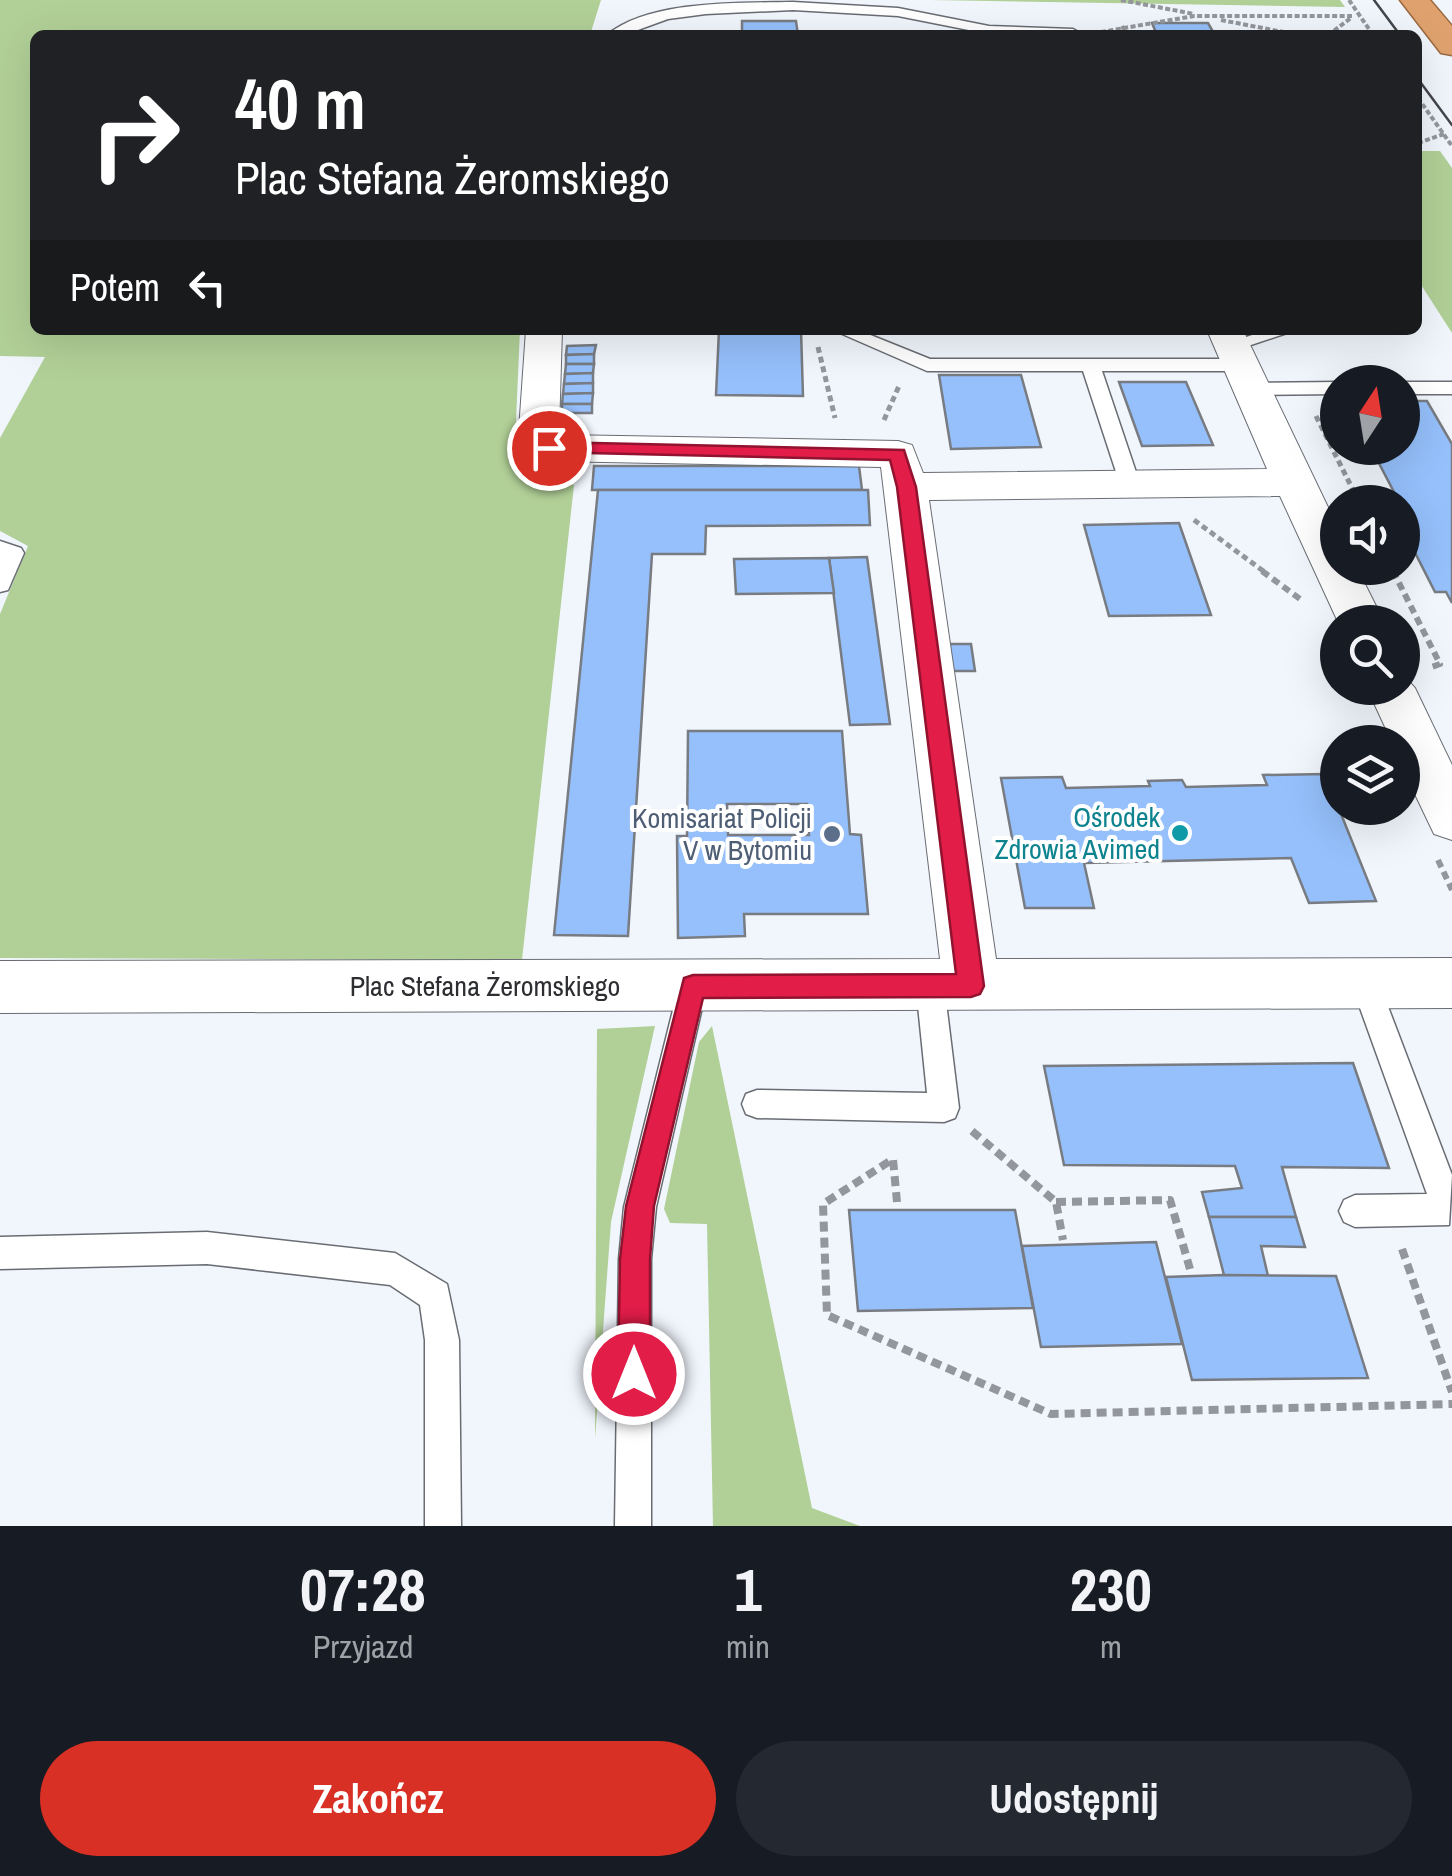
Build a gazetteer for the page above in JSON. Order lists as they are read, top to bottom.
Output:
{
  "streets": {
    "street": ["Plac Stefana Żeromskiego"]
  },
  "places": ["Ośrodek Zdrowia Avimed", "Komisariat Policji V w Bytomiu"],
  "north": "top",
  "page": {
    "turn": ["40 m", "Plac Stefana Żeromskiego"],
    "then": "Potem",
    "eta": [
      "07:28",
      "Przyjazd",
      "1",
      "min",
      "230",
      "m"
    ],
    "buttons": ["Zakończ", "Udostępnij"]
  }
}
